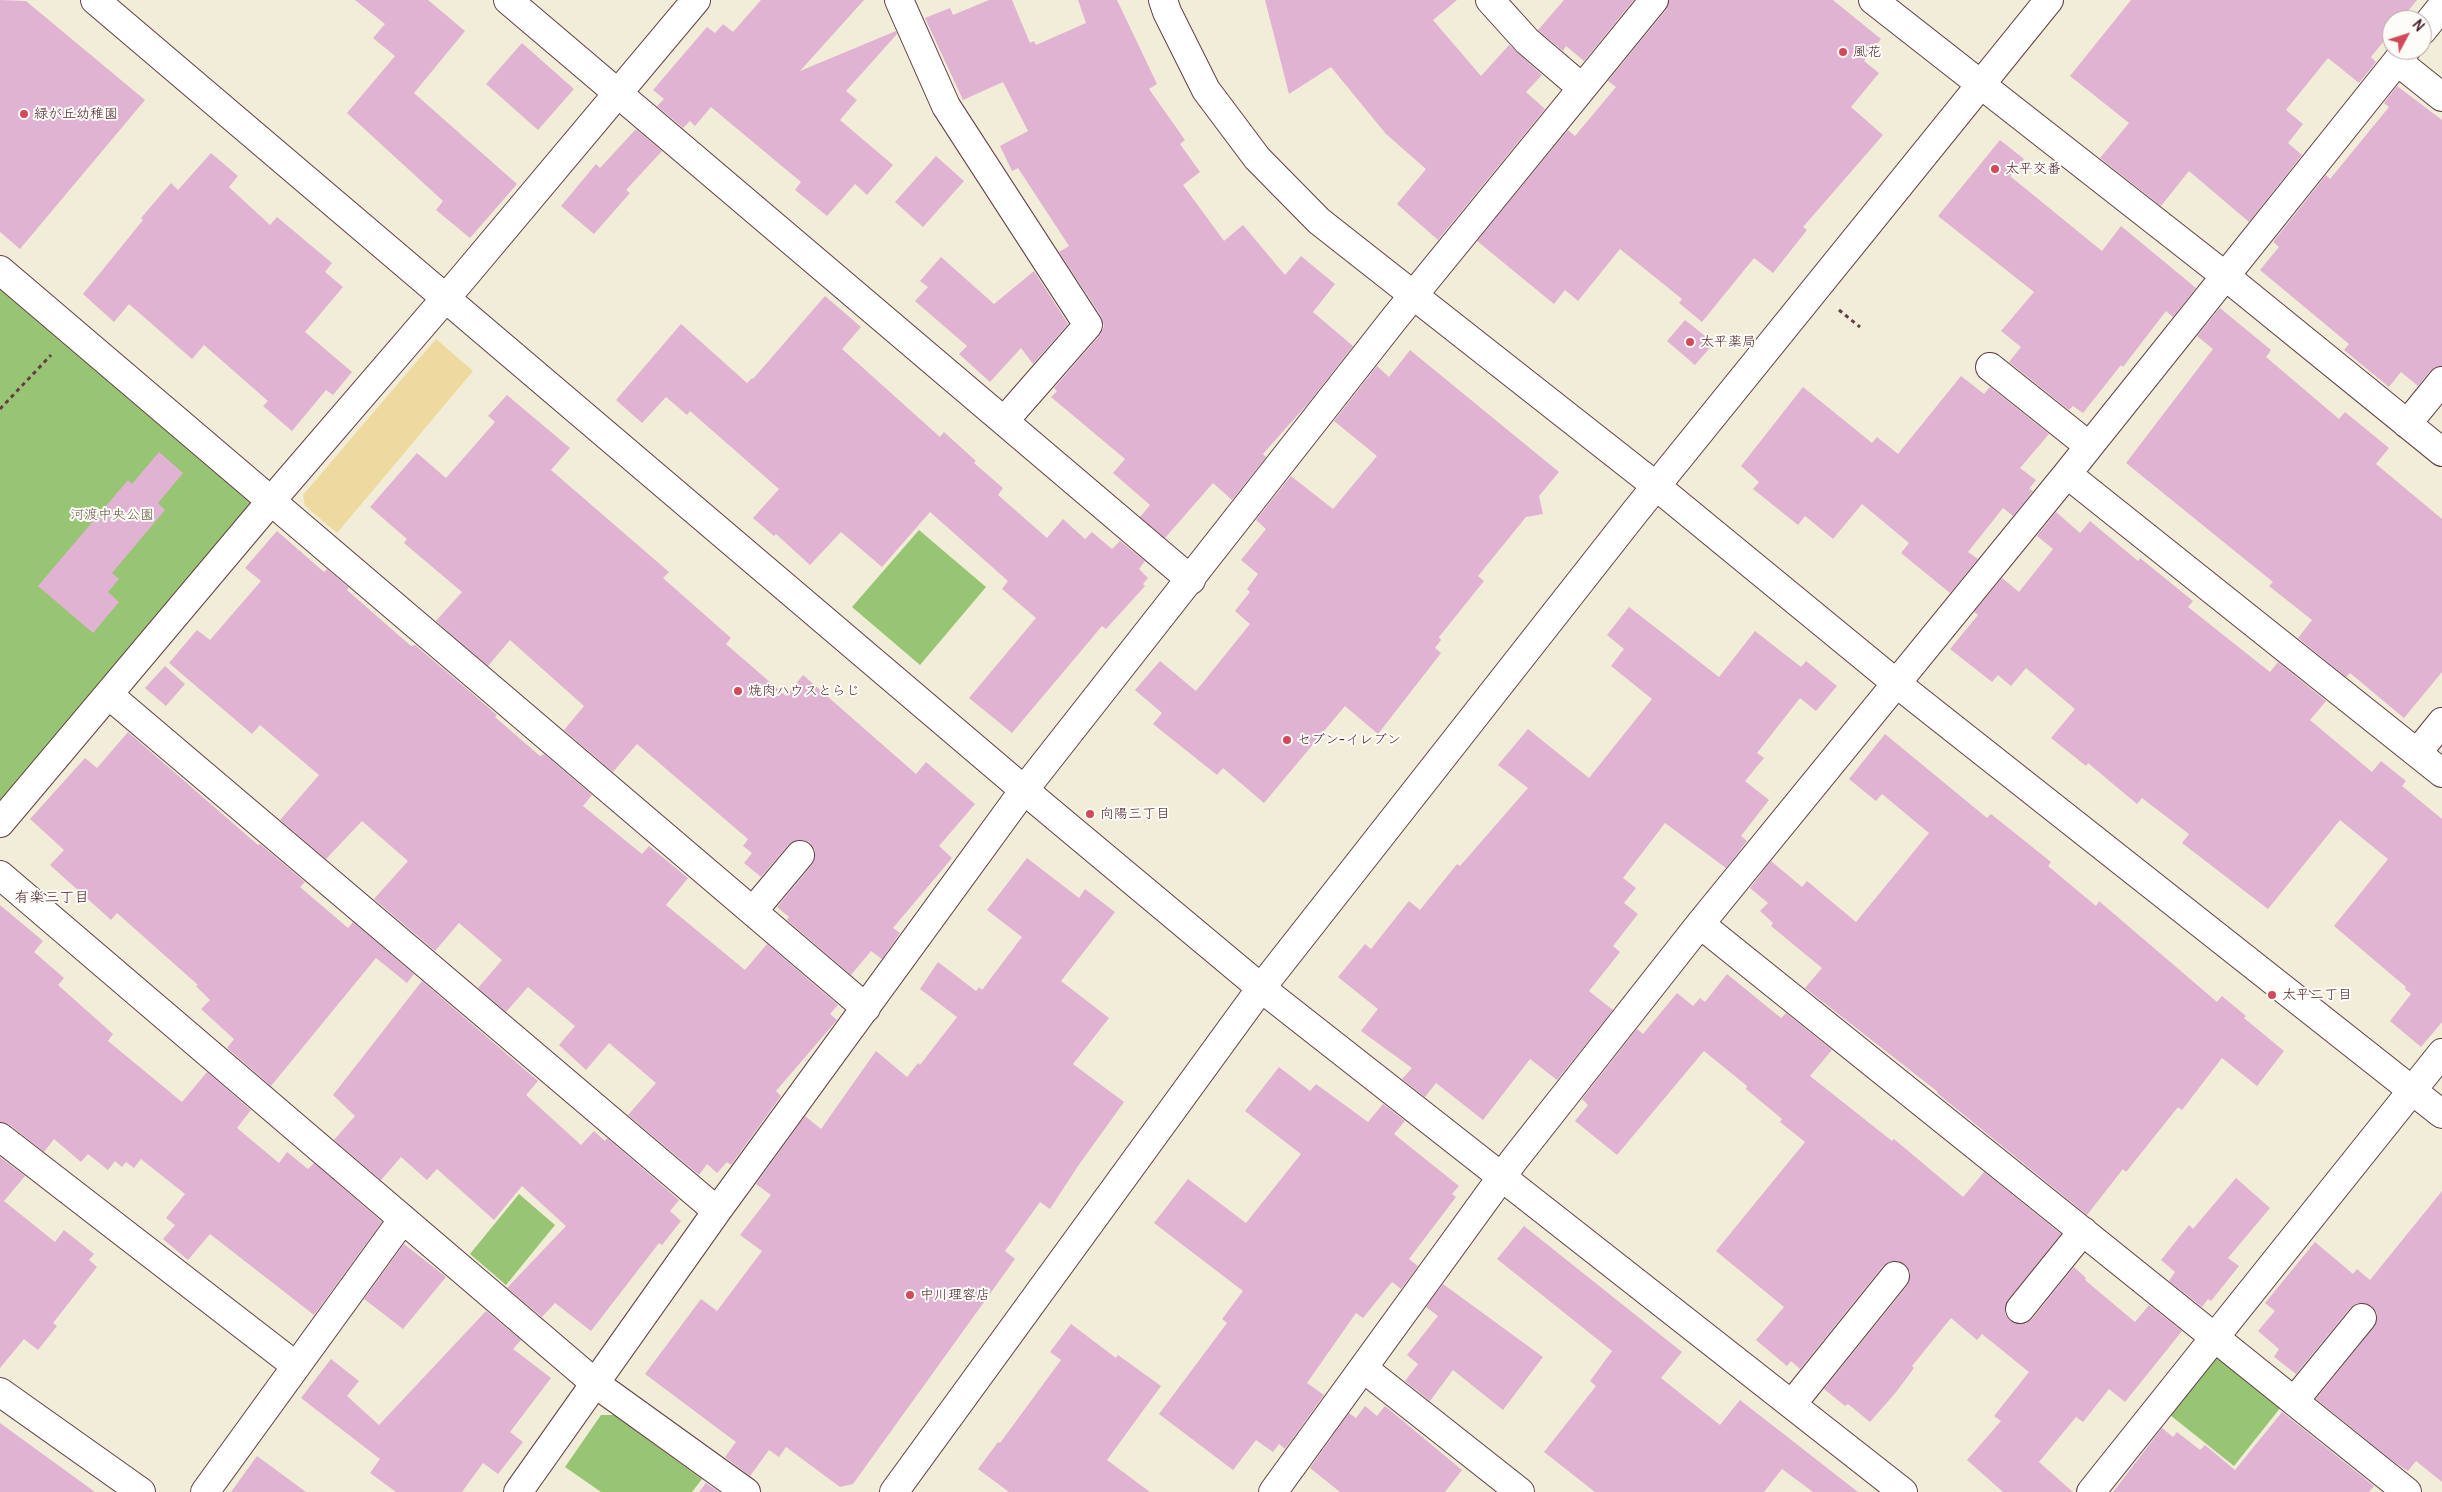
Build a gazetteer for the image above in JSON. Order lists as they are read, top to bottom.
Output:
{
  "districts": ["有楽三丁目"],
  "parks": ["河渡中央公園"],
  "places": [
    "風花",
    "緑が丘幼稚園",
    "太平交番",
    "太平薬局",
    "焼肉ハウスとらじ",
    "セブン-イレブン",
    "向陽三丁目",
    "太平二丁目",
    "中川理容店"
  ],
  "north": "top right"
}
